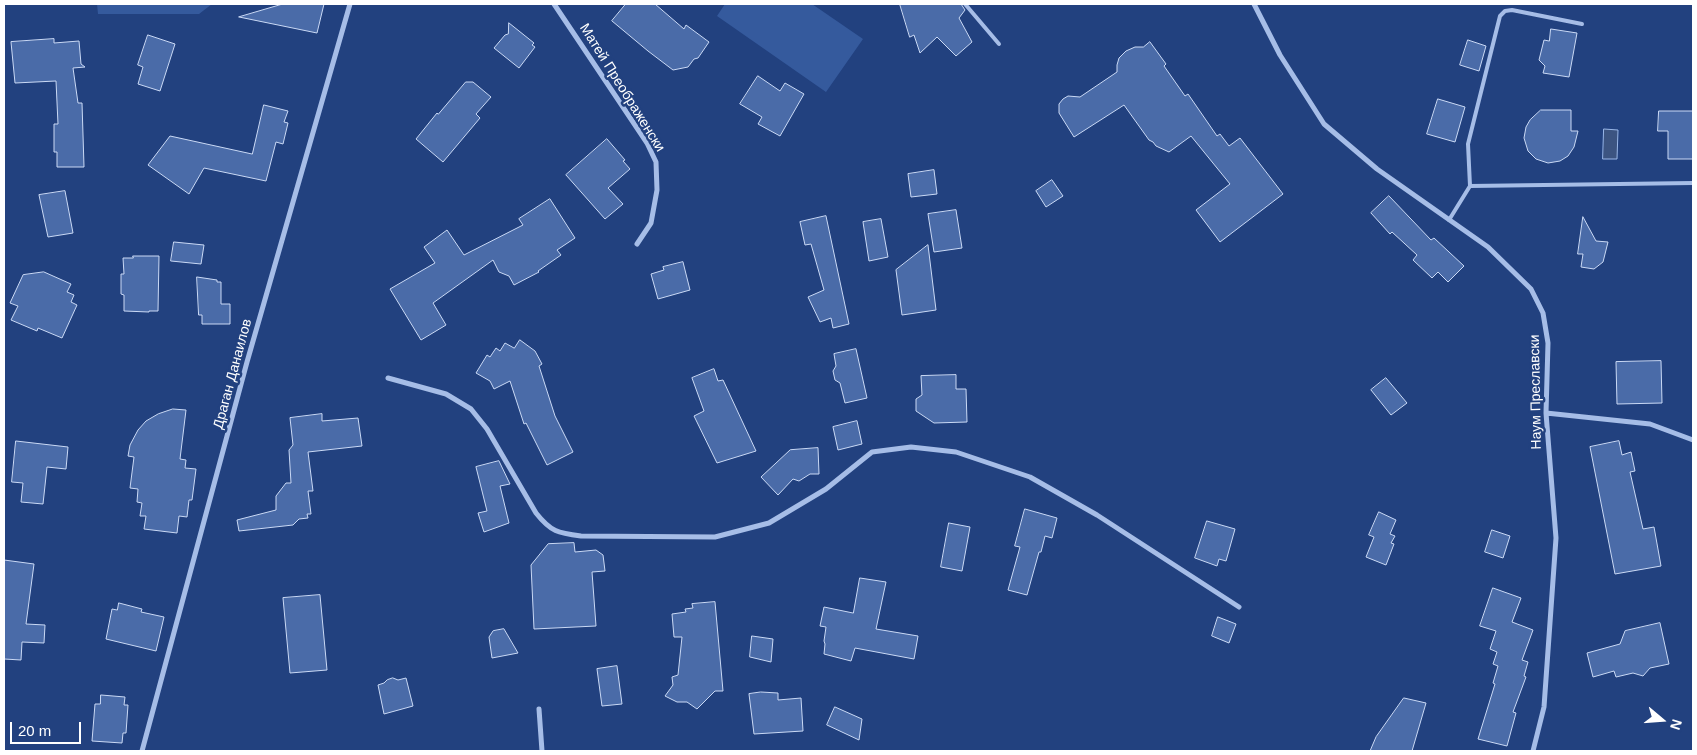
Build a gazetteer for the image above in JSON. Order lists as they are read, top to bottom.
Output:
{
  "streets": {
    "street": ["Матей Преображенски", "Драган Данаилов", "Наум Преславски"]
  },
  "scale_bar": "20 m",
  "north": "right"
}
